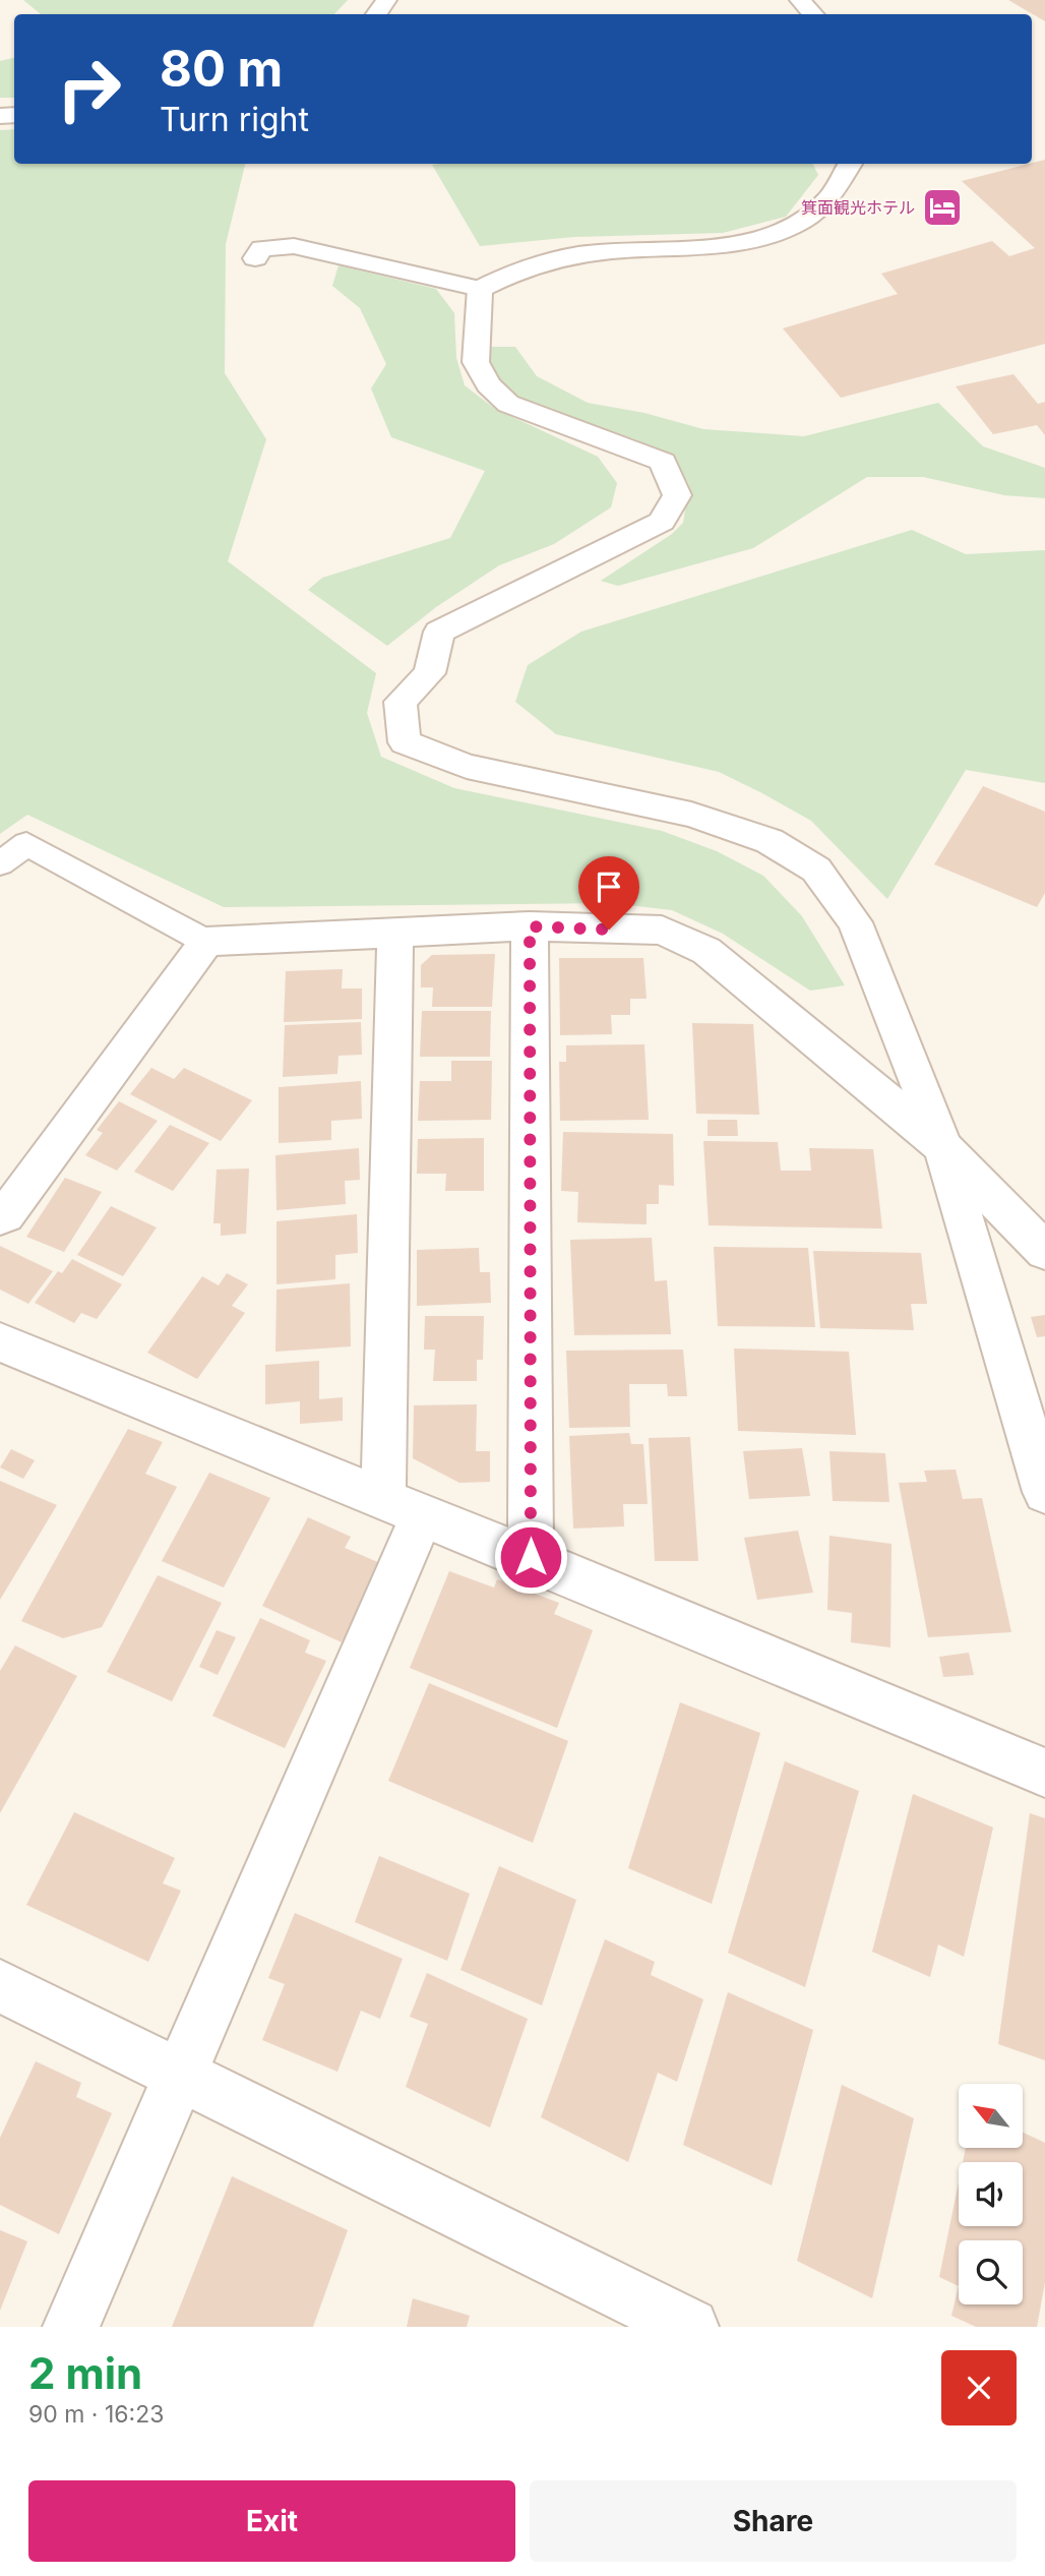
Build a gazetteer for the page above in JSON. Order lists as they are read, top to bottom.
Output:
{
  "places": {
    "hotel": ["箕面観光ホテル"]
  },
  "north": "top left",
  "page": {
    "turn": ["80 m", "Turn right"],
    "heading": ["2 min", "90 m · 16:23"],
    "buttons": ["Exit", "Share"]
  }
}
